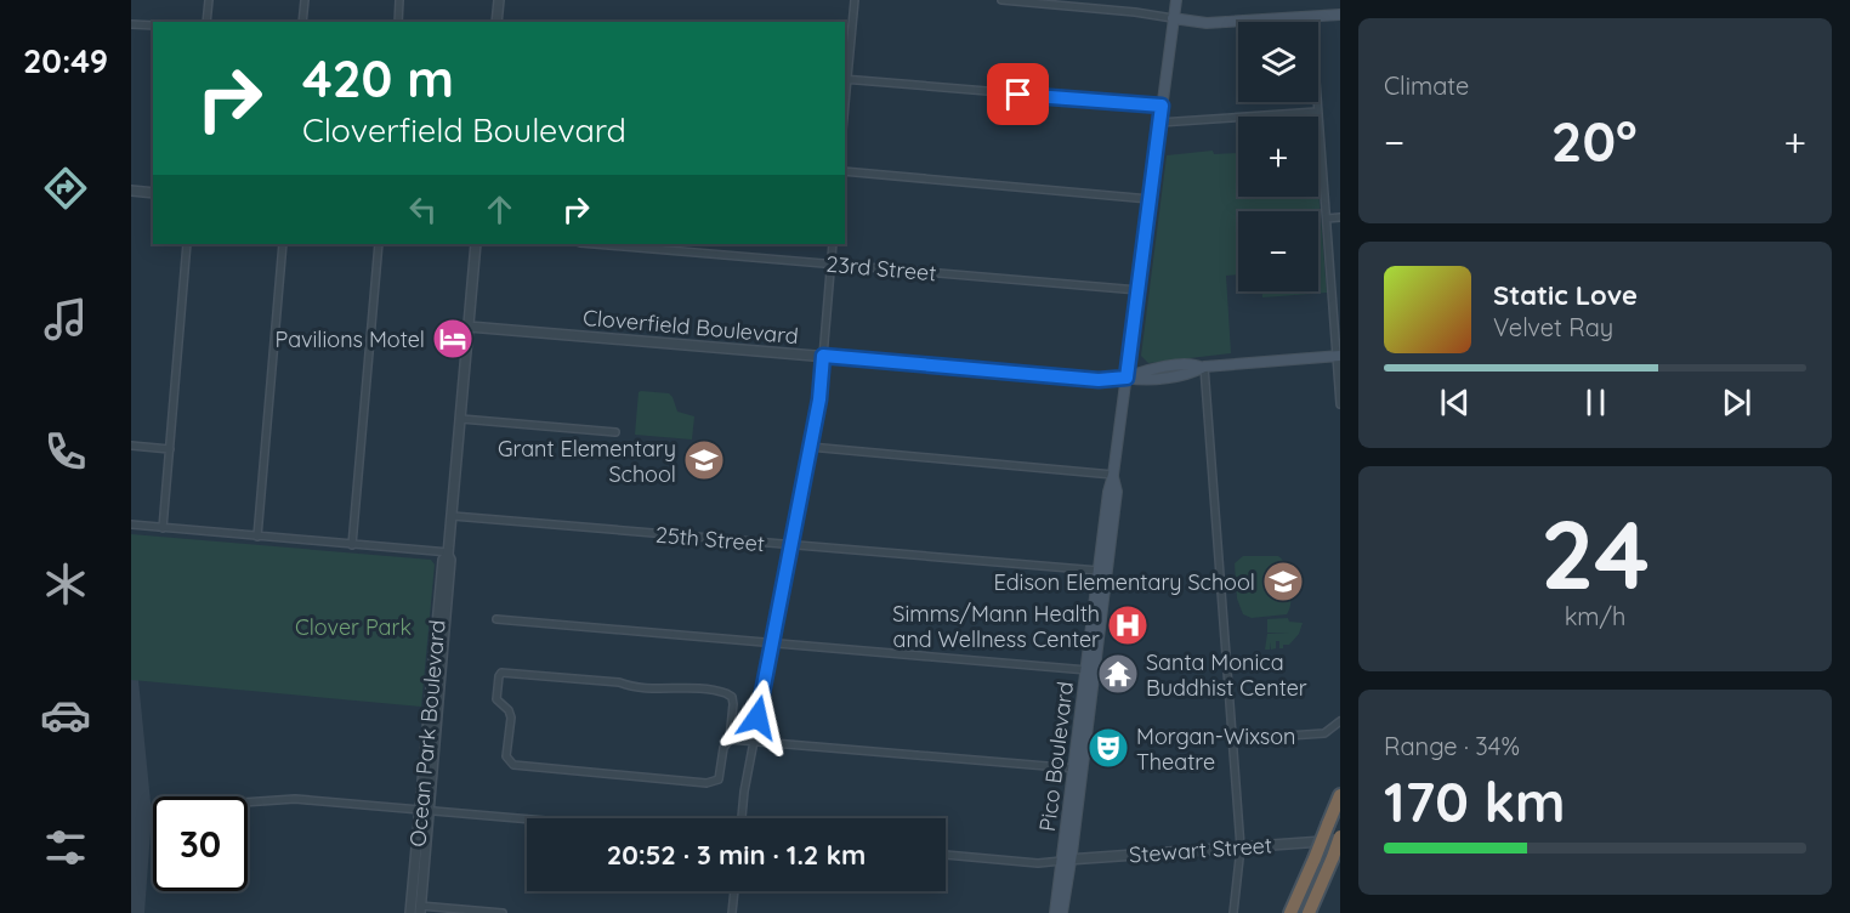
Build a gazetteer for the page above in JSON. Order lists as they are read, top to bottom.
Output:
{
  "streets": {
    "main road": ["Cloverfield Boulevard", "Pico Boulevard"],
    "street": [
      "23rd Street",
      "25th Street",
      "Ocean Park Boulevard",
      "Stewart Street"
    ]
  },
  "crossings": [
    ["23rd Street", "Pico Boulevard"],
    ["Cloverfield Boulevard", "Ocean Park Boulevard"],
    ["Cloverfield Boulevard", "Pico Boulevard"],
    ["25th Street", "Ocean Park Boulevard"],
    ["25th Street", "Pico Boulevard"],
    ["Pico Boulevard", "Stewart Street"]
  ],
  "parks": ["Clover Park"],
  "places": {
    "hotel": ["Pavilions Motel"],
    "school or university": ["Grant Elementary School", "Edison Elementary School"],
    "hospital": ["Simms/Mann Health and Wellness Center"],
    "temple": ["Santa Monica Buddhist Center"],
    "theatre": ["Morgan-Wixson Theatre"]
  },
  "page": {
    "tabs": "20:49",
    "tile": [
      "Climate",
      ["24", "km/h"],
      ["Range · 34%", "170 km"]
    ],
    "map_buttons": ["+", "−"],
    "turn": ["420 m", "Cloverfield Boulevard"],
    "heat": ["−", "20°", "+"],
    "song": ["Static Love", "Velvet Ray"],
    "limit": "30",
    "trip": "20:52 · 3 min · 1.2 km"
  }
}
